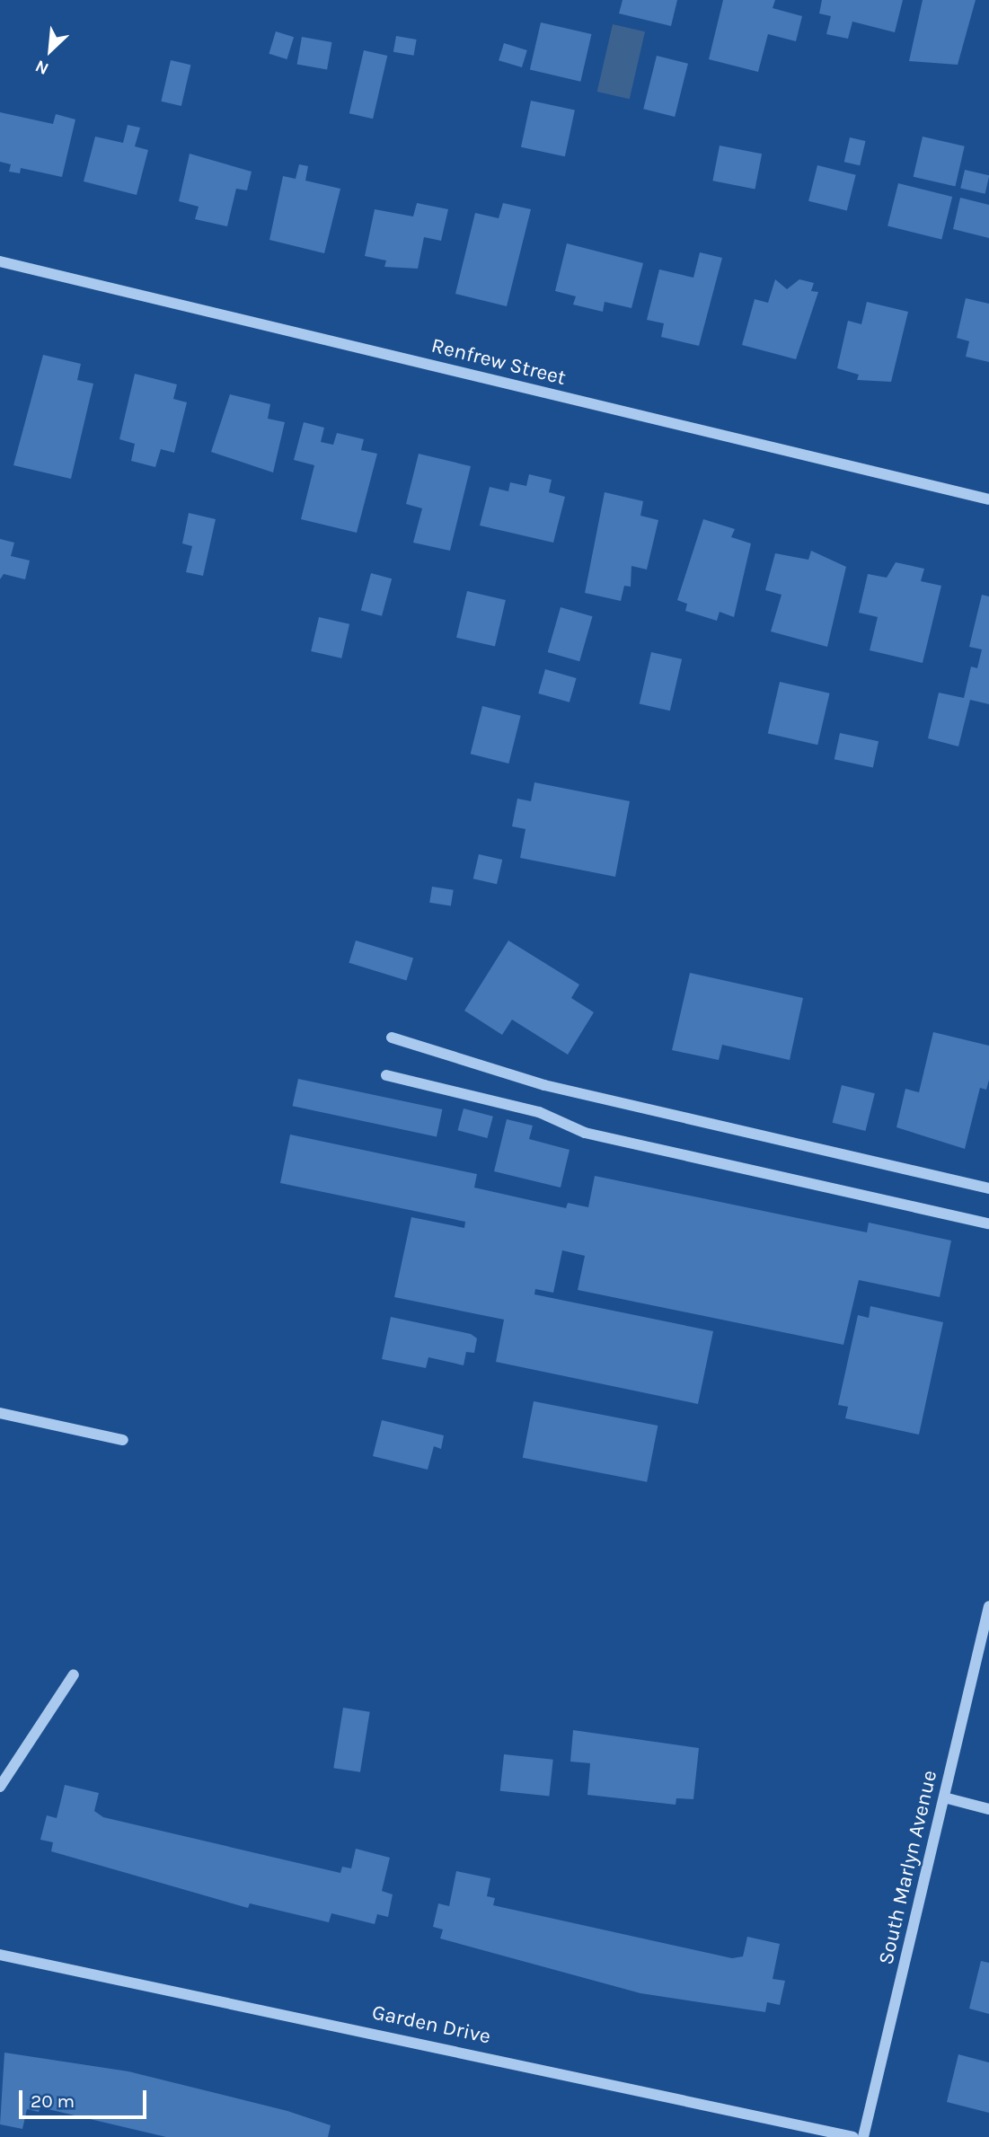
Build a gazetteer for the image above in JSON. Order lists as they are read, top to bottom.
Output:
{
  "streets": {
    "street": ["Renfrew Street", "South Marlyn Avenue", "Garden Drive"]
  },
  "scale_bar": "20 m",
  "north": "bottom left"
}
